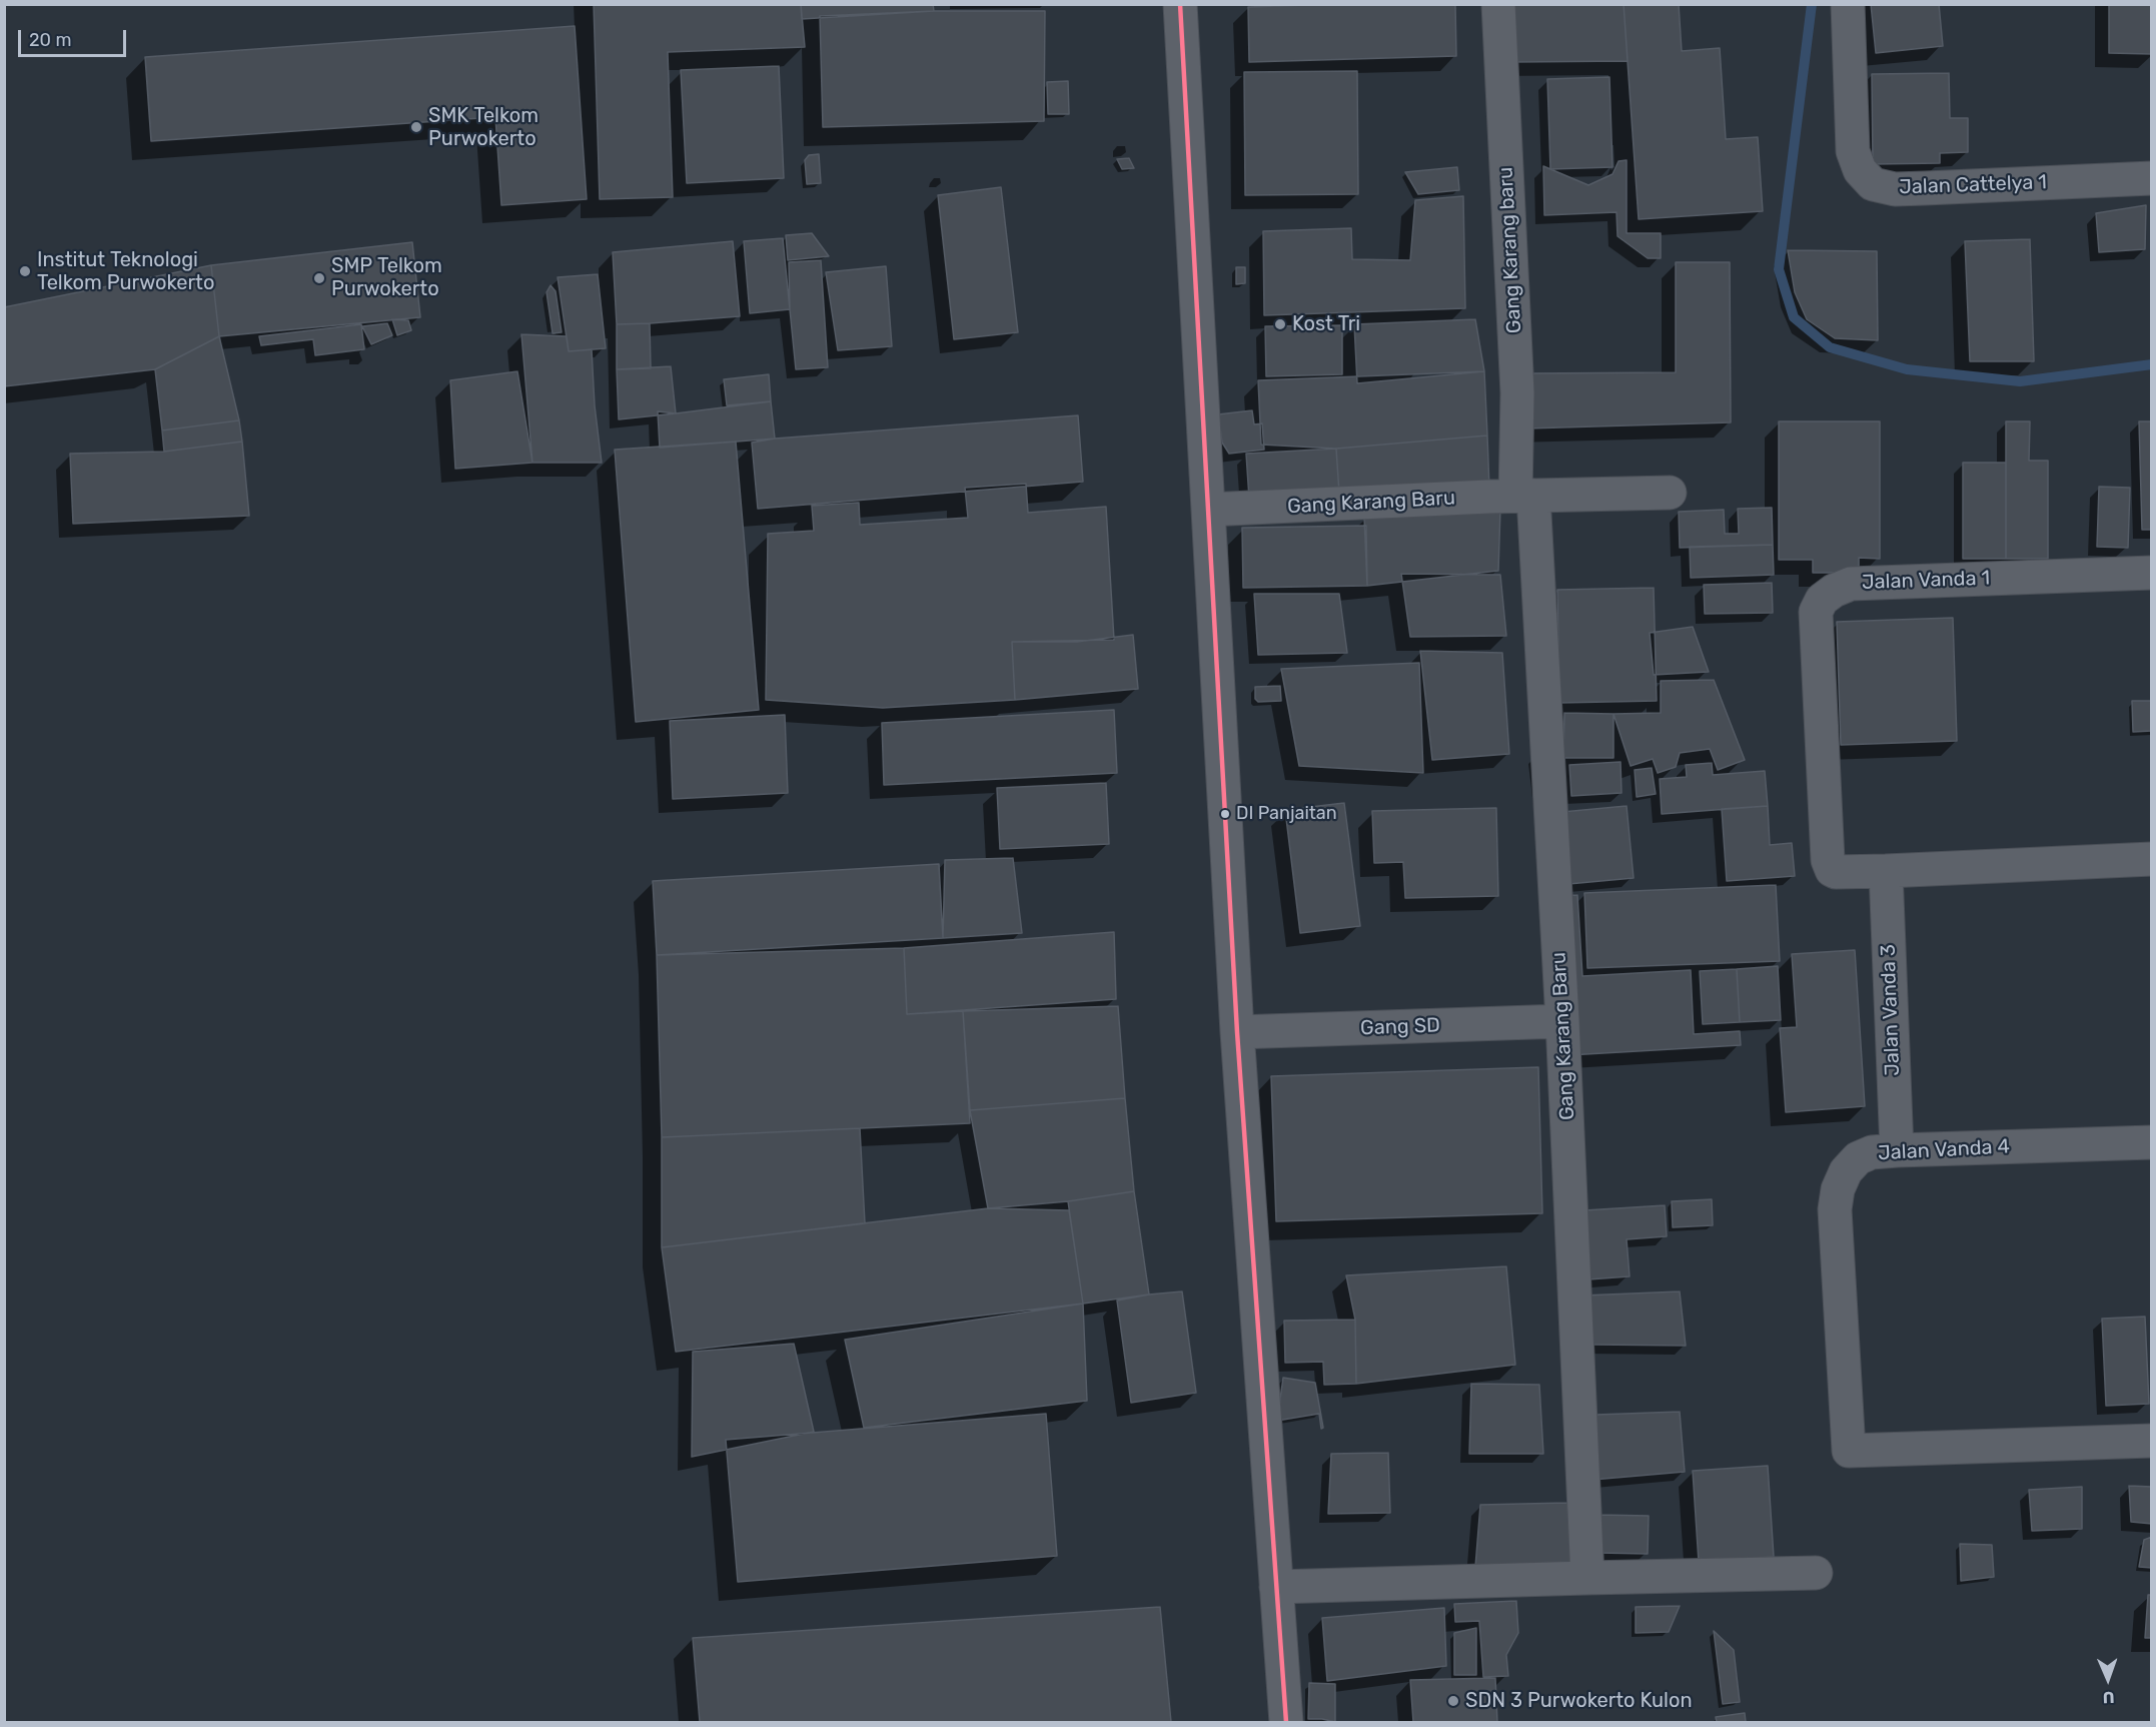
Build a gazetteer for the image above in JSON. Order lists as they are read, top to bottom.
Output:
{
  "streets": {
    "street": [
      "Jalan Cattelya 1",
      "Gang Karang baru",
      "Gang Karang Baru",
      "Jalan Vanda 1",
      "Jalan Vanda 3",
      "Gang SD",
      "Jalan Vanda 4"
    ]
  },
  "crossings": [
    ["Gang Karang baru", "Gang Karang Baru"],
    ["Gang Karang Baru", "Gang SD"],
    ["Jalan Vanda 1", "Jalan Vanda 3"],
    ["Jalan Vanda 3", "Jalan Vanda 4"]
  ],
  "places": [
    "SMK Telkom Purwokerto",
    "Institut Teknologi Telkom Purwokerto",
    "SMP Telkom Purwokerto",
    "Kost Tri",
    "DI Panjaitan",
    "SDN 3 Purwokerto Kulon"
  ],
  "lines": ["transit line 20"],
  "scale_bar": "20 m",
  "north": "bottom"
}
